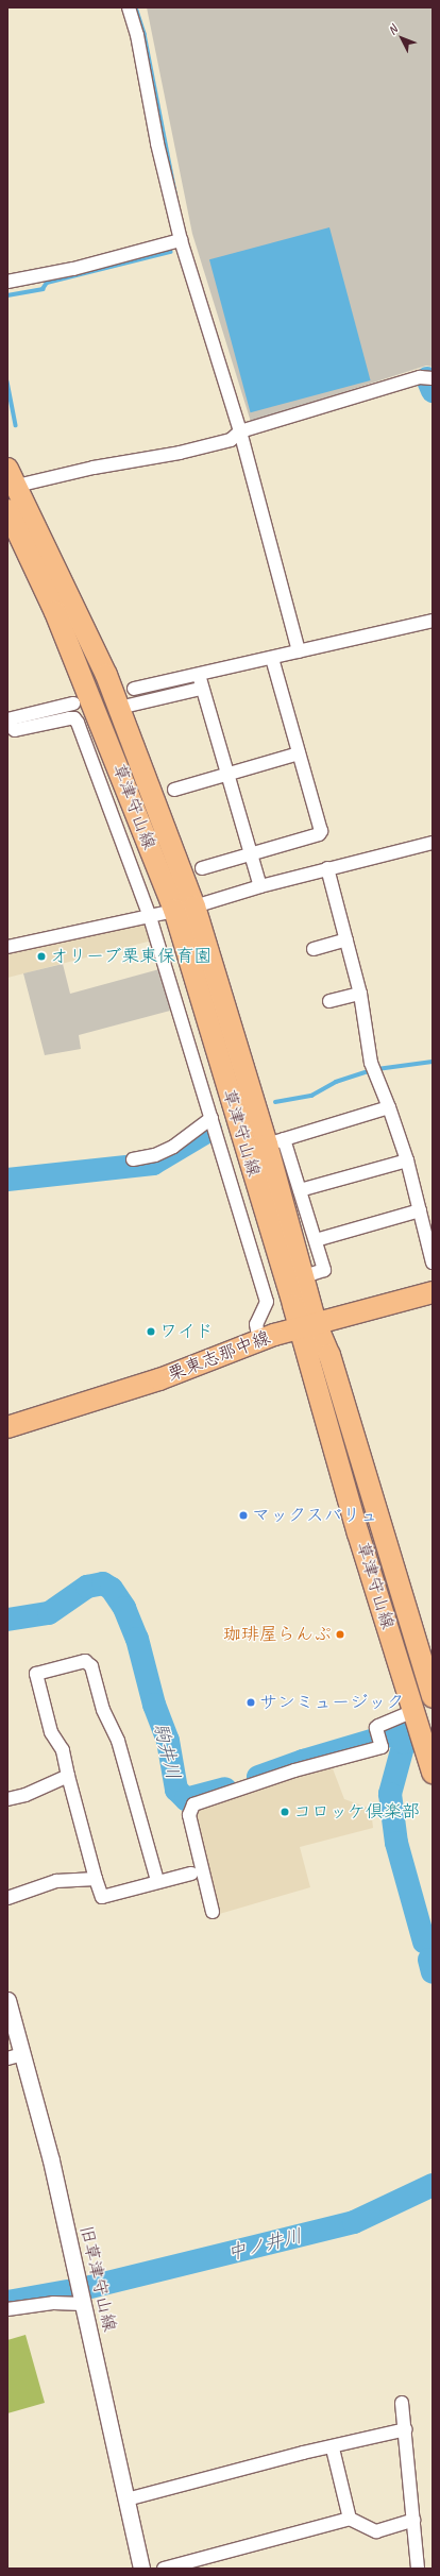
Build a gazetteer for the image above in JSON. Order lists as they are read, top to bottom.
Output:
{
  "streets": {
    "main road": ["草津守山線", "栗東志那中線"],
    "street": ["旧草津守山線"]
  },
  "crossings": [
    ["草津守山線", "栗東志那中線"]
  ],
  "water": ["駒井川", "中ノ井川"],
  "places": [
    "オリーブ栗東保育園",
    "ワイド",
    "マックスバリュ",
    "珈琲屋らんぷ",
    "サンミュージック",
    "コロッケ倶楽部"
  ],
  "north": "top left"
}
